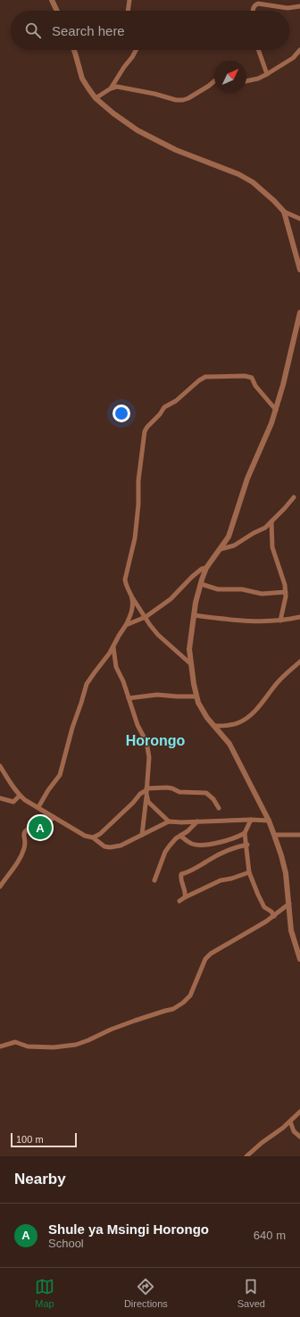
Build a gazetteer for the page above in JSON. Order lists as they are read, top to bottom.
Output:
{
  "districts": ["Horongo"],
  "scale_bar": "100 m",
  "north": "top right",
  "page": {
    "search": "Search here",
    "pins": "A",
    "scale": "100 m",
    "heading": "Nearby",
    "list": [
      {
        "mark": "A",
        "name": "Shule ya Msingi Horongo",
        "note": "School",
        "value": "640 m"
      }
    ],
    "nav": ["Map", "Directions", "Saved"]
  }
}
